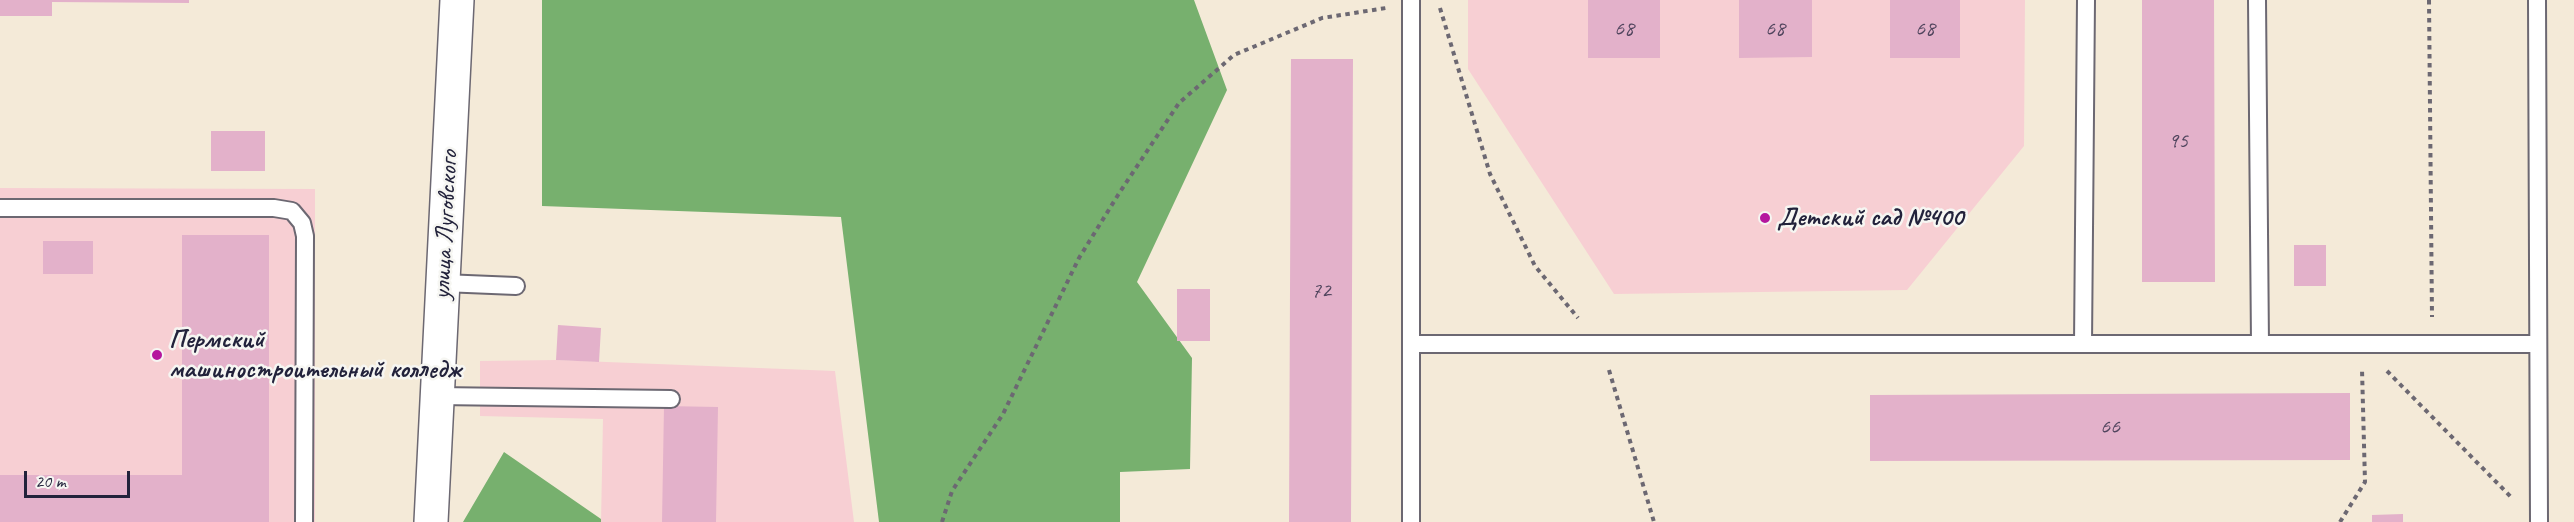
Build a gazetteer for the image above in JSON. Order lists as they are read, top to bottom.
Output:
{
  "streets": {
    "street": ["улица Луговского"]
  },
  "places": ["Детский сад №400", "Пермский машиностроительный колледж"],
  "house_numbers": [
    "68",
    "68",
    "68",
    "95",
    "72",
    "66"
  ],
  "scale_bar": "20 m"
}
